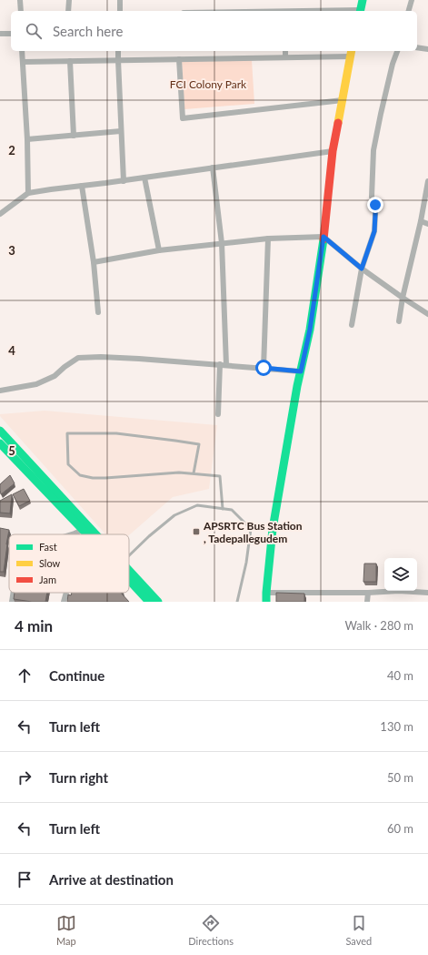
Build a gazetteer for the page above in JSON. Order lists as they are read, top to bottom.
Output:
{
  "parks": ["FCI Colony Park"],
  "places": {
    "transit": ["APSRTC Bus Station , Tadepallegudem"]
  },
  "legend": ["Fast", "Slow", "Jam"],
  "page": {
    "search": "Search here",
    "heading": ["4 min", "Walk · 280 m"],
    "list": [
      ["Continue", "40 m"],
      ["Turn left", "130 m"],
      ["Turn right", "50 m"],
      ["Turn left", "60 m"],
      "Arrive at destination"
    ],
    "nav": ["Map", "Directions", "Saved"]
  },
  "grid": {
    "rows": [
      "2",
      "3",
      "4",
      "5"
    ]
  }
}
